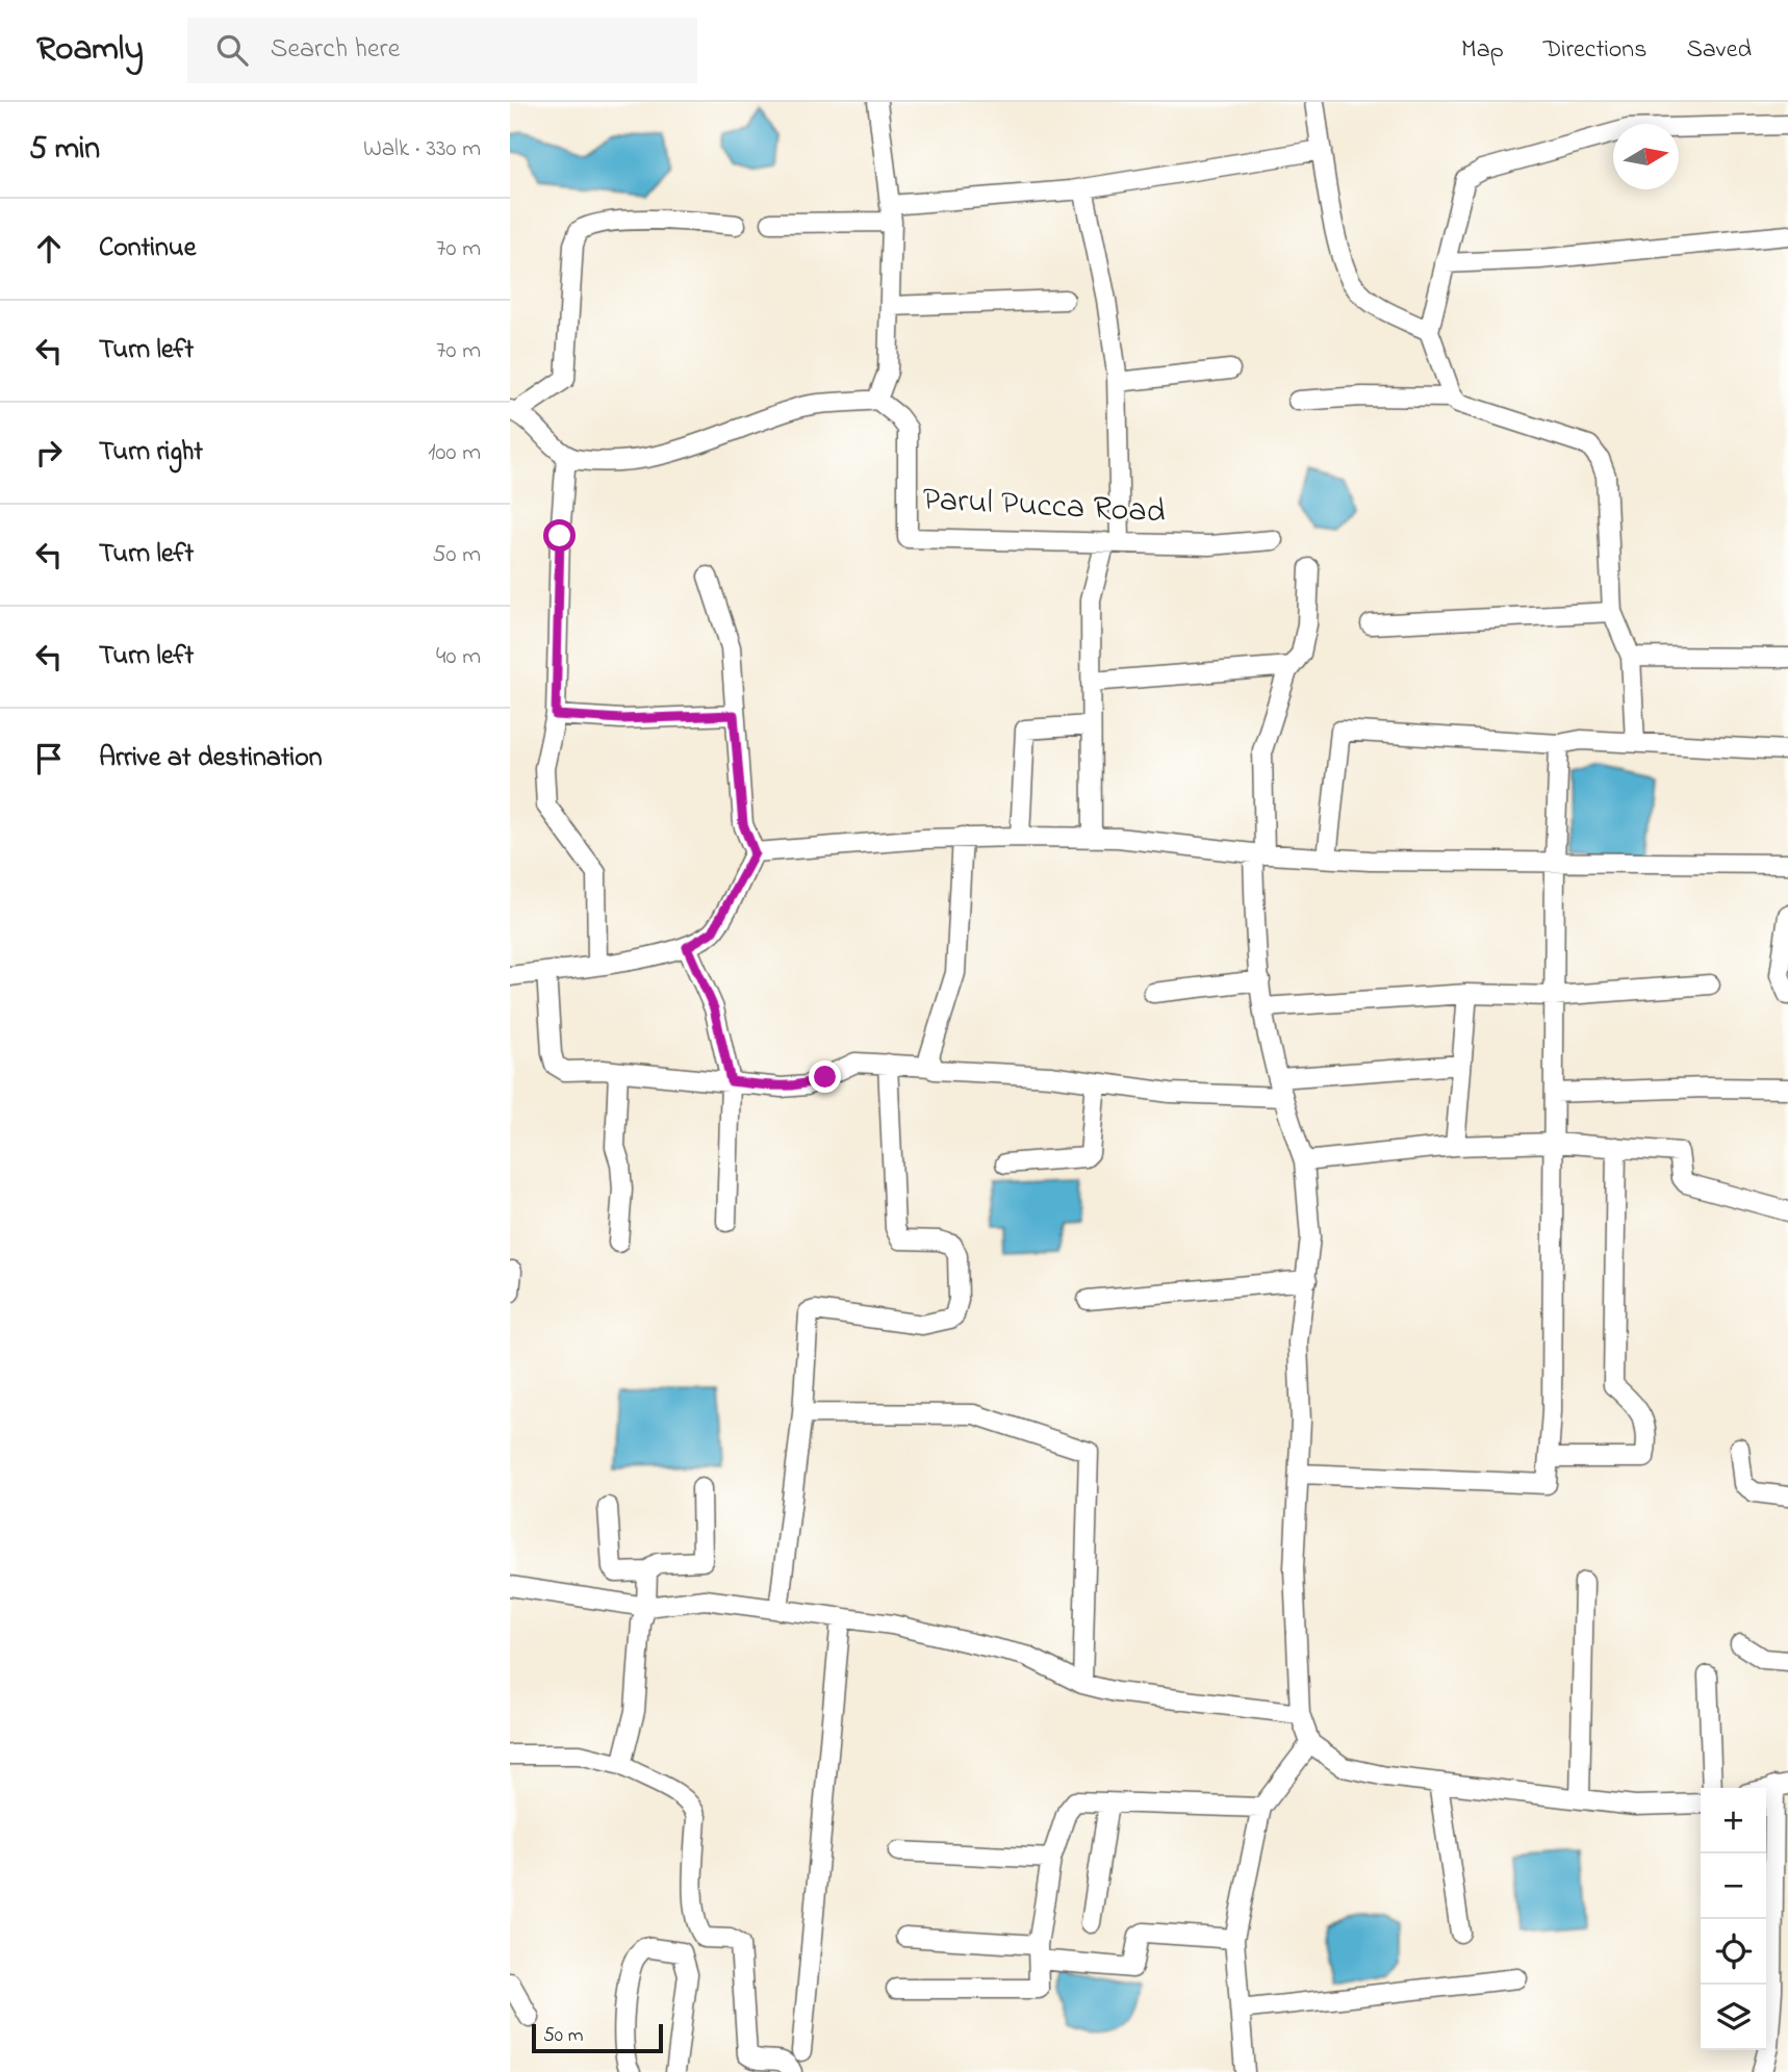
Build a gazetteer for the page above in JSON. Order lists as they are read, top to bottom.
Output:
{
  "streets": {
    "street": ["Parul Pucca Road"]
  },
  "scale_bar": "50 m",
  "north": "right",
  "page": {
    "header": "Roamly",
    "search": "Search here",
    "nav": ["Map", "Directions", "Saved"],
    "heading": ["5 min", "Walk · 330 m"],
    "list": [
      ["Continue", "70 m"],
      ["Turn left", "70 m"],
      ["Turn right", "100 m"],
      ["Turn left", "50 m"],
      ["Turn left", "40 m"],
      "Arrive at destination"
    ],
    "map_buttons": ["+", "−"],
    "scale": "50 m"
  }
}
